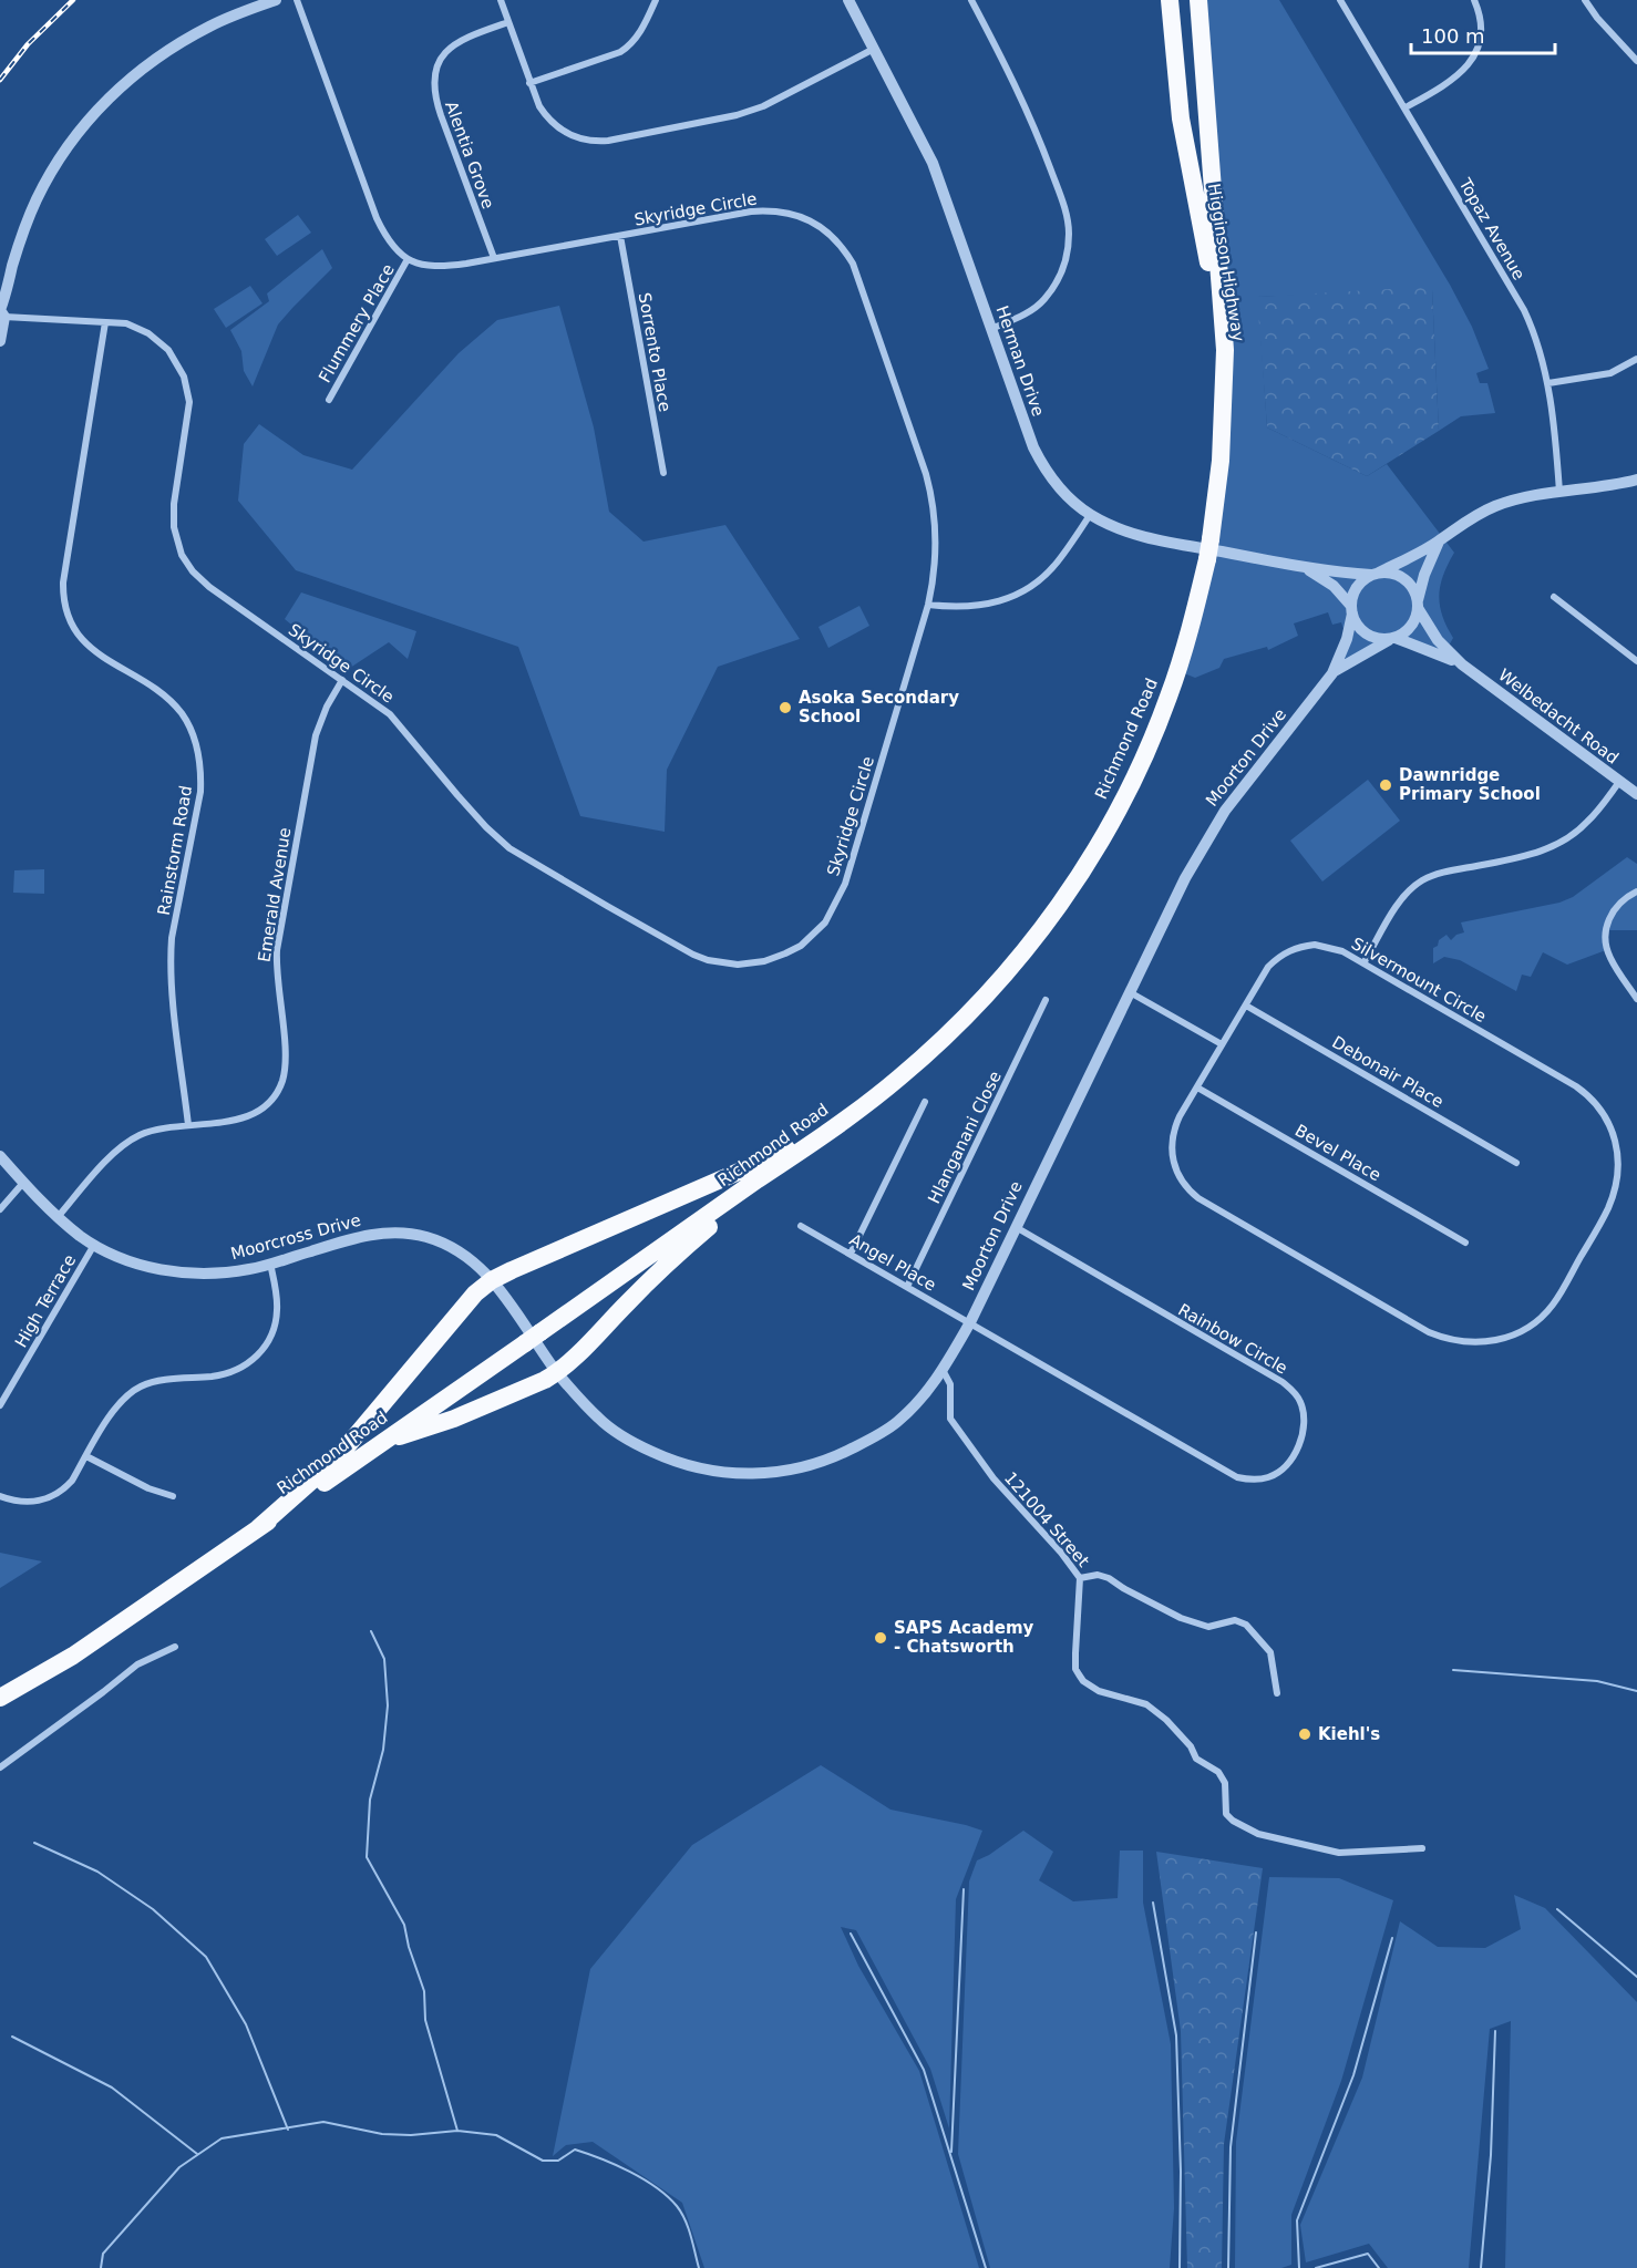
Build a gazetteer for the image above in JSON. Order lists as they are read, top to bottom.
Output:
{
  "streets": {
    "highway": ["Higginson Highway", "Richmond Road"],
    "street": [
      "Alentia Grove",
      "Skyridge Circle",
      "Topaz Avenue",
      "Flummery Place",
      "Sorrento Place",
      "Herman Drive",
      "Welbedacht Road",
      "Moorton Drive",
      "Rainstorm Road",
      "Emerald Avenue",
      "Silvermount Circle",
      "Debonair Place",
      "Hlanganani Close",
      "Bevel Place",
      "Moorcross Drive",
      "Angel Place",
      "High Terrace",
      "Rainbow Circle",
      "121004 Street"
    ]
  },
  "crossings": [
    ["Alentia Grove", "Skyridge Circle"],
    ["Skyridge Circle", "Flummery Place"],
    ["Skyridge Circle", "Sorrento Place"],
    ["Skyridge Circle", "Rainstorm Road"],
    ["Skyridge Circle", "Emerald Avenue"],
    ["Higginson Highway", "Richmond Road"],
    ["Herman Drive", "Welbedacht Road"],
    ["Herman Drive", "Moorton Drive"],
    ["Welbedacht Road", "Moorton Drive"],
    ["Richmond Road", "Moorton Drive"],
    ["Richmond Road", "Moorcross Drive"],
    ["Moorton Drive", "Moorcross Drive"],
    ["Moorton Drive", "Angel Place"],
    ["Moorton Drive", "Rainbow Circle"],
    ["Moorton Drive", "121004 Street"],
    ["Rainstorm Road", "Emerald Avenue"],
    ["Emerald Avenue", "Moorcross Drive"],
    ["Silvermount Circle", "Debonair Place"],
    ["Silvermount Circle", "Bevel Place"],
    ["Hlanganani Close", "Angel Place"],
    ["Moorcross Drive", "High Terrace"],
    ["Angel Place", "Rainbow Circle"]
  ],
  "places": [
    "Asoka Secondary School",
    "Dawnridge Primary School",
    "SAPS Academy - Chatsworth",
    "Kiehl's"
  ],
  "scale_bar": "100 m"
}
